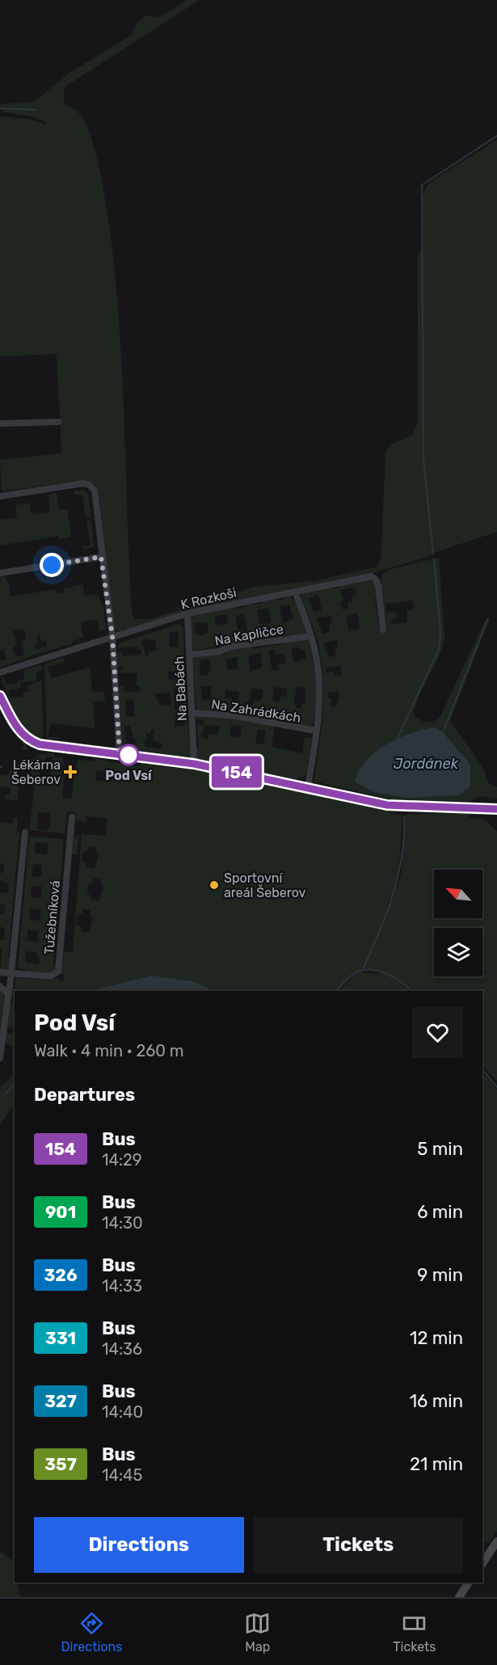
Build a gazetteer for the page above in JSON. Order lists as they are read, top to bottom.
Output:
{
  "streets": {
    "street": [
      "K Rozkoši",
      "Na Kapličce",
      "Na Babách",
      "Na Zahrádkách",
      "Tužebníková"
    ]
  },
  "crossings": [
    ["K Rozkoši", "Na Babách"],
    ["Na Kapličce", "Na Babách"],
    ["Na Babách", "Na Zahrádkách"]
  ],
  "water": ["Jordánek"],
  "places": {
    "other": ["Pod Vsí", "Sportovní areál Šeberov"],
    "health": ["Lékárna Šeberov"]
  },
  "lines": ["bus line 154"],
  "north": "top left",
  "page": {
    "on_map": "154",
    "heading": [
      ["Pod Vsí", "Walk · 4 min · 260 m"],
      "Departures"
    ],
    "list": [
      {
        "mark": "154",
        "name": "Bus",
        "note": "14:29",
        "value": "5 min"
      },
      {
        "mark": "901",
        "name": "Bus",
        "note": "14:30",
        "value": "6 min"
      },
      {
        "mark": "326",
        "name": "Bus",
        "note": "14:33",
        "value": "9 min"
      },
      {
        "mark": "331",
        "name": "Bus",
        "note": "14:36",
        "value": "12 min"
      },
      {
        "mark": "327",
        "name": "Bus",
        "note": "14:40",
        "value": "16 min"
      },
      {
        "mark": "357",
        "name": "Bus",
        "note": "14:45",
        "value": "21 min"
      }
    ],
    "buttons": ["Directions", "Tickets"],
    "tabs": ["Directions", "Map", "Tickets"]
  }
}
